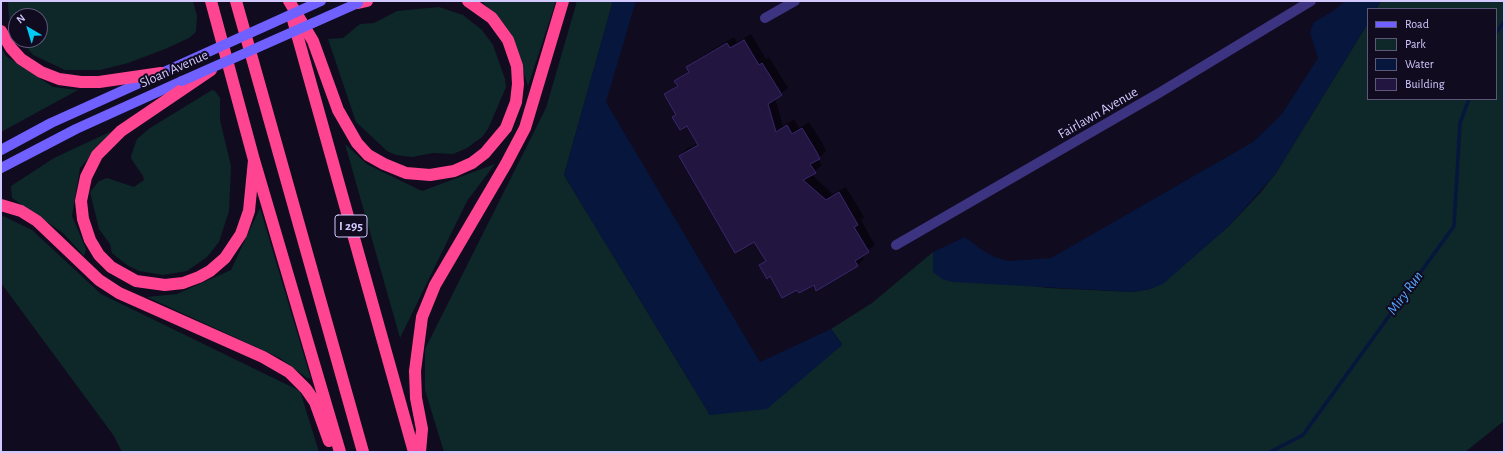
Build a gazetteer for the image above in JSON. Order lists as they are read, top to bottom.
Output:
{
  "streets": {
    "highway": ["I 295"],
    "main road": ["Sloan Avenue"],
    "street": ["Fairlawn Avenue"]
  },
  "water": ["Miry Run"],
  "legend": [
    "Road",
    "Park",
    "Water",
    "Building"
  ],
  "north": "top left"
}
